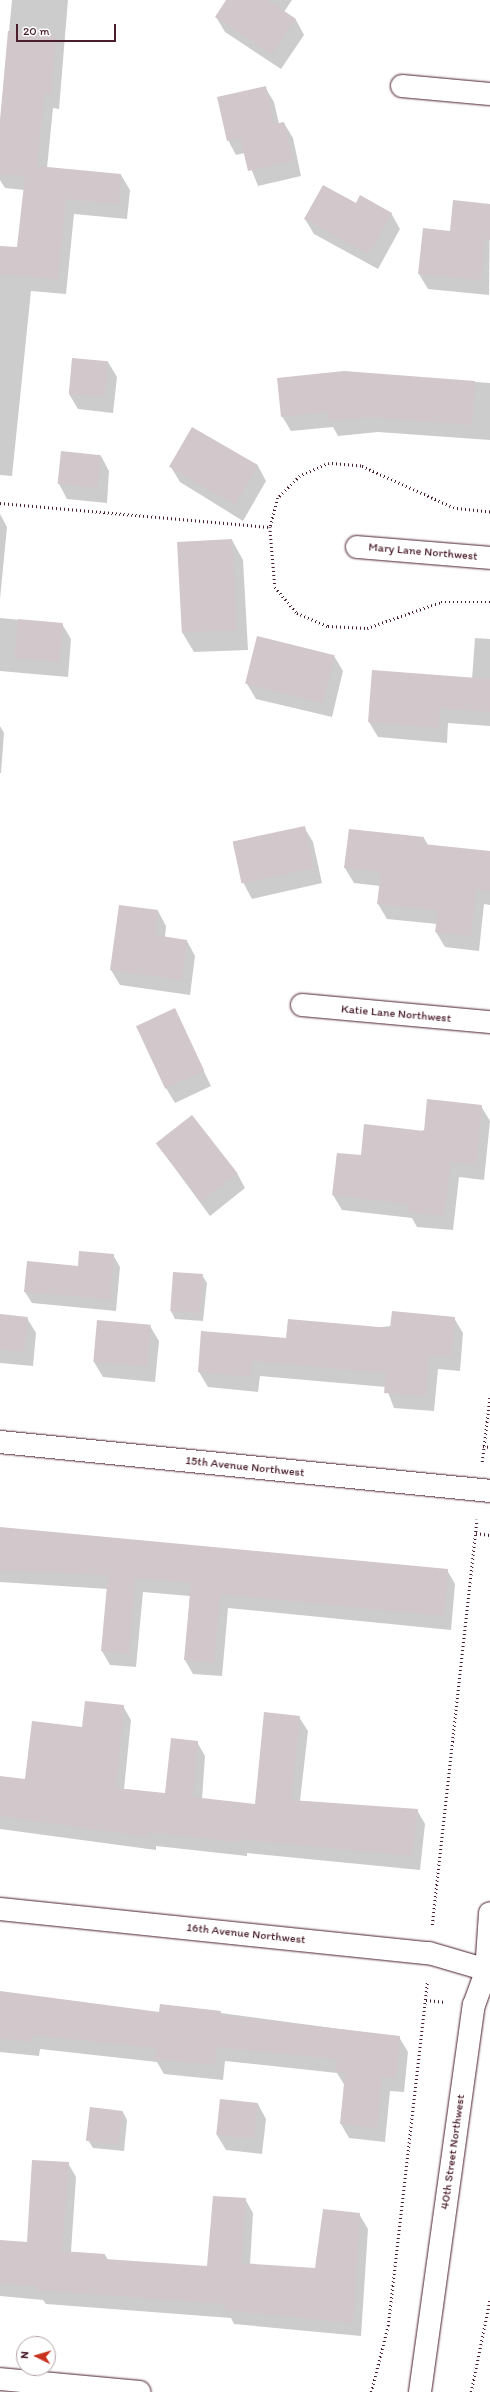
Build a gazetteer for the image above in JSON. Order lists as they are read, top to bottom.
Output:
{
  "streets": {
    "street": [
      "Mary Lane Northwest",
      "Katie Lane Northwest",
      "15th Avenue Northwest",
      "16th Avenue Northwest",
      "40th Street Northwest"
    ]
  },
  "crossings": [
    ["16th Avenue Northwest", "40th Street Northwest"]
  ],
  "scale_bar": "20 m",
  "north": "left"
}
